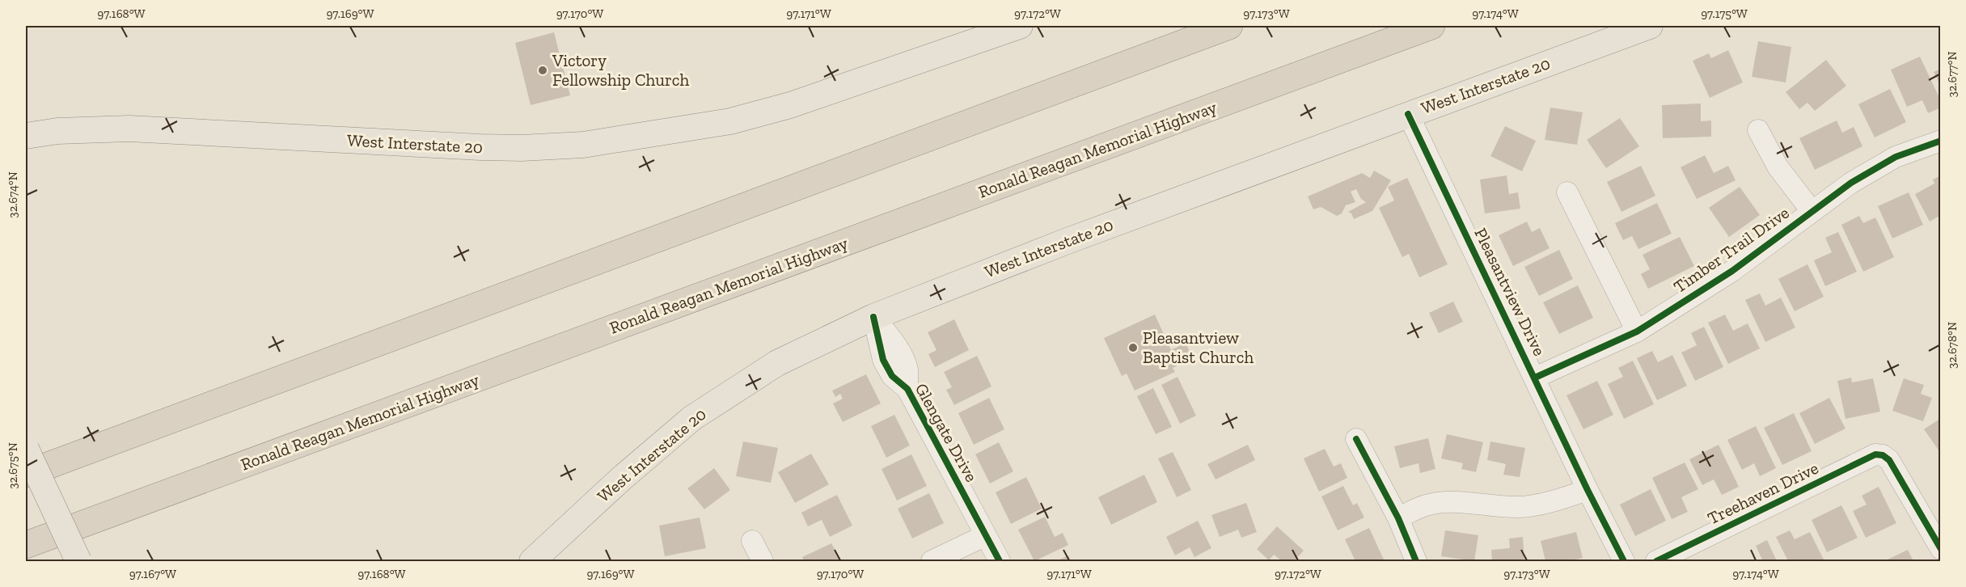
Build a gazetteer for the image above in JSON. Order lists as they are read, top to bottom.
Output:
{
  "streets": {
    "highway": ["Ronald Reagan Memorial Highway"],
    "main road": ["West Interstate 20"],
    "street": [
      "Timber Trail Drive",
      "Pleasantview Drive",
      "Glengate Drive",
      "Treehaven Drive"
    ]
  },
  "crossings": [
    ["West Interstate 20", "Pleasantview Drive"],
    ["West Interstate 20", "Glengate Drive"],
    ["Timber Trail Drive", "Pleasantview Drive"]
  ],
  "places": ["Victory Fellowship Church", "Pleasantview Baptist Church"],
  "coordinates": [
    "97.168°W",
    "97.169°W",
    "97.170°W",
    "97.171°W",
    "97.172°W",
    "97.173°W",
    "97.174°W",
    "97.175°W",
    "32.677°N",
    "32.674°N",
    "32.678°N",
    "32.675°N",
    "97.167°W"
  ]
}
